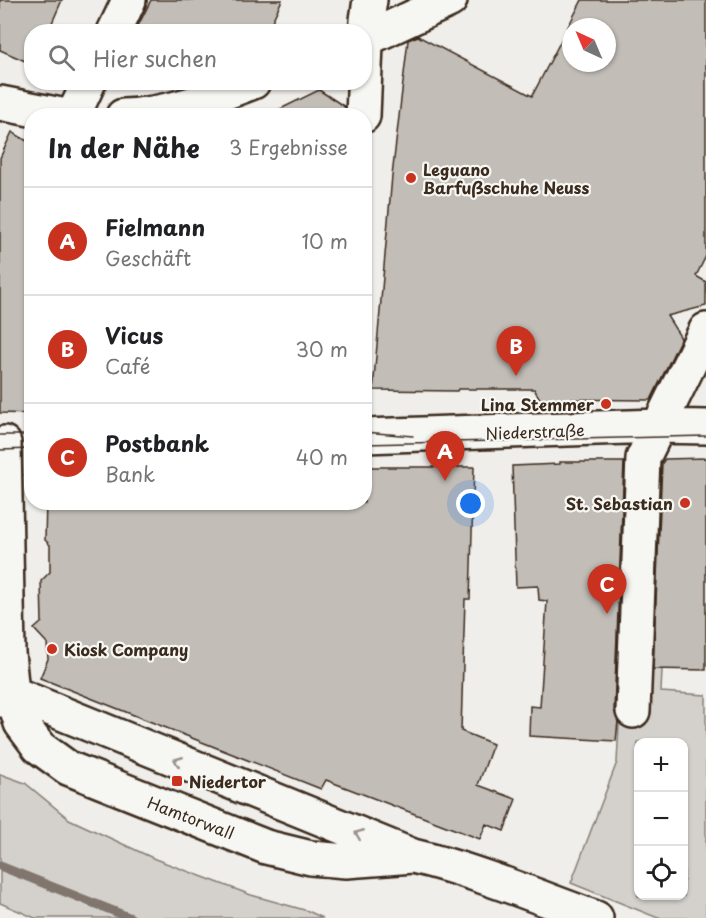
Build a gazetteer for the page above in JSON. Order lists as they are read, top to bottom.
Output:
{
  "streets": {
    "street": ["Niederstraße", "Hamtorwall"]
  },
  "places": {
    "other": [
      "Leguano Barfußschuhe Neuss",
      "Lina Stemmer",
      "St. Sebastian",
      "Kiosk Company"
    ],
    "transit": ["Niedertor"]
  },
  "north": "top left",
  "page": {
    "search": "Hier suchen",
    "heading": ["In der Nähe", "3 Ergebnisse"],
    "list": [
      {
        "mark": "A",
        "name": "Fielmann",
        "note": "Geschäft",
        "value": "10 m"
      },
      {
        "mark": "B",
        "name": "Vicus",
        "note": "Café",
        "value": "30 m"
      },
      {
        "mark": "C",
        "name": "Postbank",
        "note": "Bank",
        "value": "40 m"
      }
    ],
    "pins": ["B", "A", "C"],
    "map_buttons": ["+", "−"]
  }
}
